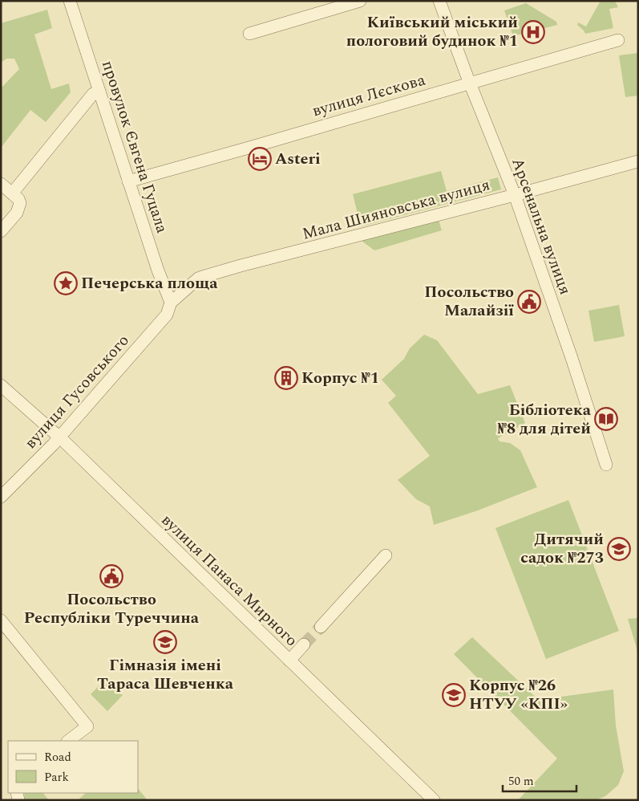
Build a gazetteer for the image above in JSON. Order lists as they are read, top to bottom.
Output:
{
  "streets": {
    "street": [
      "вулиця Лєскова",
      "провулок Євгена Гуцала",
      "Мала Шияновська вулиця",
      "Арсенальна вулиця",
      "вулиця Гусовського",
      "вулиця Панаса Мирного"
    ]
  },
  "crossings": [
    ["вулиця Лєскова", "провулок Євгена Гуцала"],
    ["вулиця Лєскова", "Арсенальна вулиця"],
    ["провулок Євгена Гуцала", "Мала Шияновська вулиця"],
    ["провулок Євгена Гуцала", "вулиця Гусовського"],
    ["Мала Шияновська вулиця", "Арсенальна вулиця"],
    ["Мала Шияновська вулиця", "вулиця Гусовського"],
    ["вулиця Гусовського", "вулиця Панаса Мирного"]
  ],
  "places": {
    "hospital": ["Київський міський пологовий будинок №1"],
    "hotel": ["Asteri"],
    "place": ["Печерська площа"],
    "public building": ["Посольство Малайзії", "Посольство Республіки Туреччина"],
    "building": ["Корпус №1"],
    "library": ["Бібліотека №8 для дітей"],
    "school or university": ["Дитячий садок №273", "Гімназія імені Тараса Шевченка", "Корпус №26 НТУУ «КПІ»"]
  },
  "legend": ["Road", "Park"],
  "scale_bar": "50 m"
}
